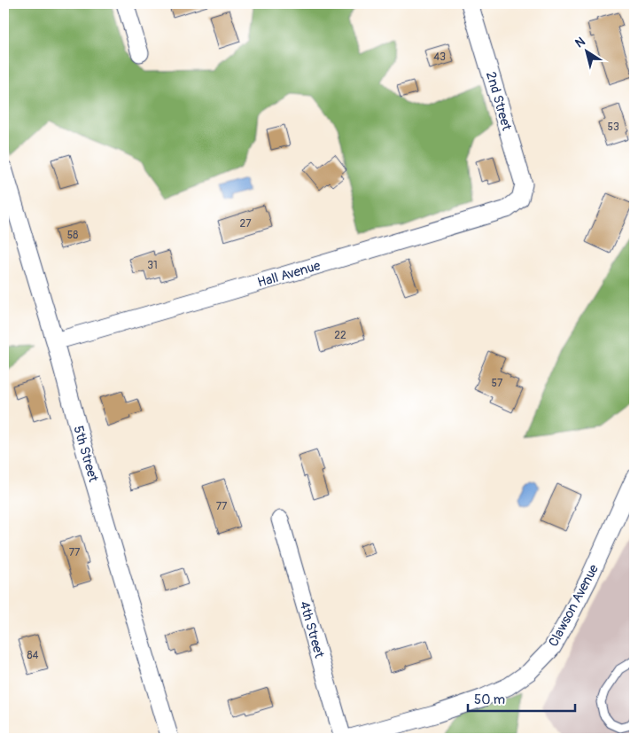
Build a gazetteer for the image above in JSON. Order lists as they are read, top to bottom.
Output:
{
  "streets": {
    "street": [
      "2nd Street",
      "Hall Avenue",
      "5th Street",
      "Clawson Avenue",
      "4th Street"
    ]
  },
  "crossings": [
    ["2nd Street", "Hall Avenue"],
    ["Hall Avenue", "5th Street"]
  ],
  "house_numbers": [
    "43",
    "53",
    "27",
    "58",
    "31",
    "22",
    "57",
    "77",
    "77",
    "84"
  ],
  "scale_bar": "50 m",
  "north": "top left"
}
